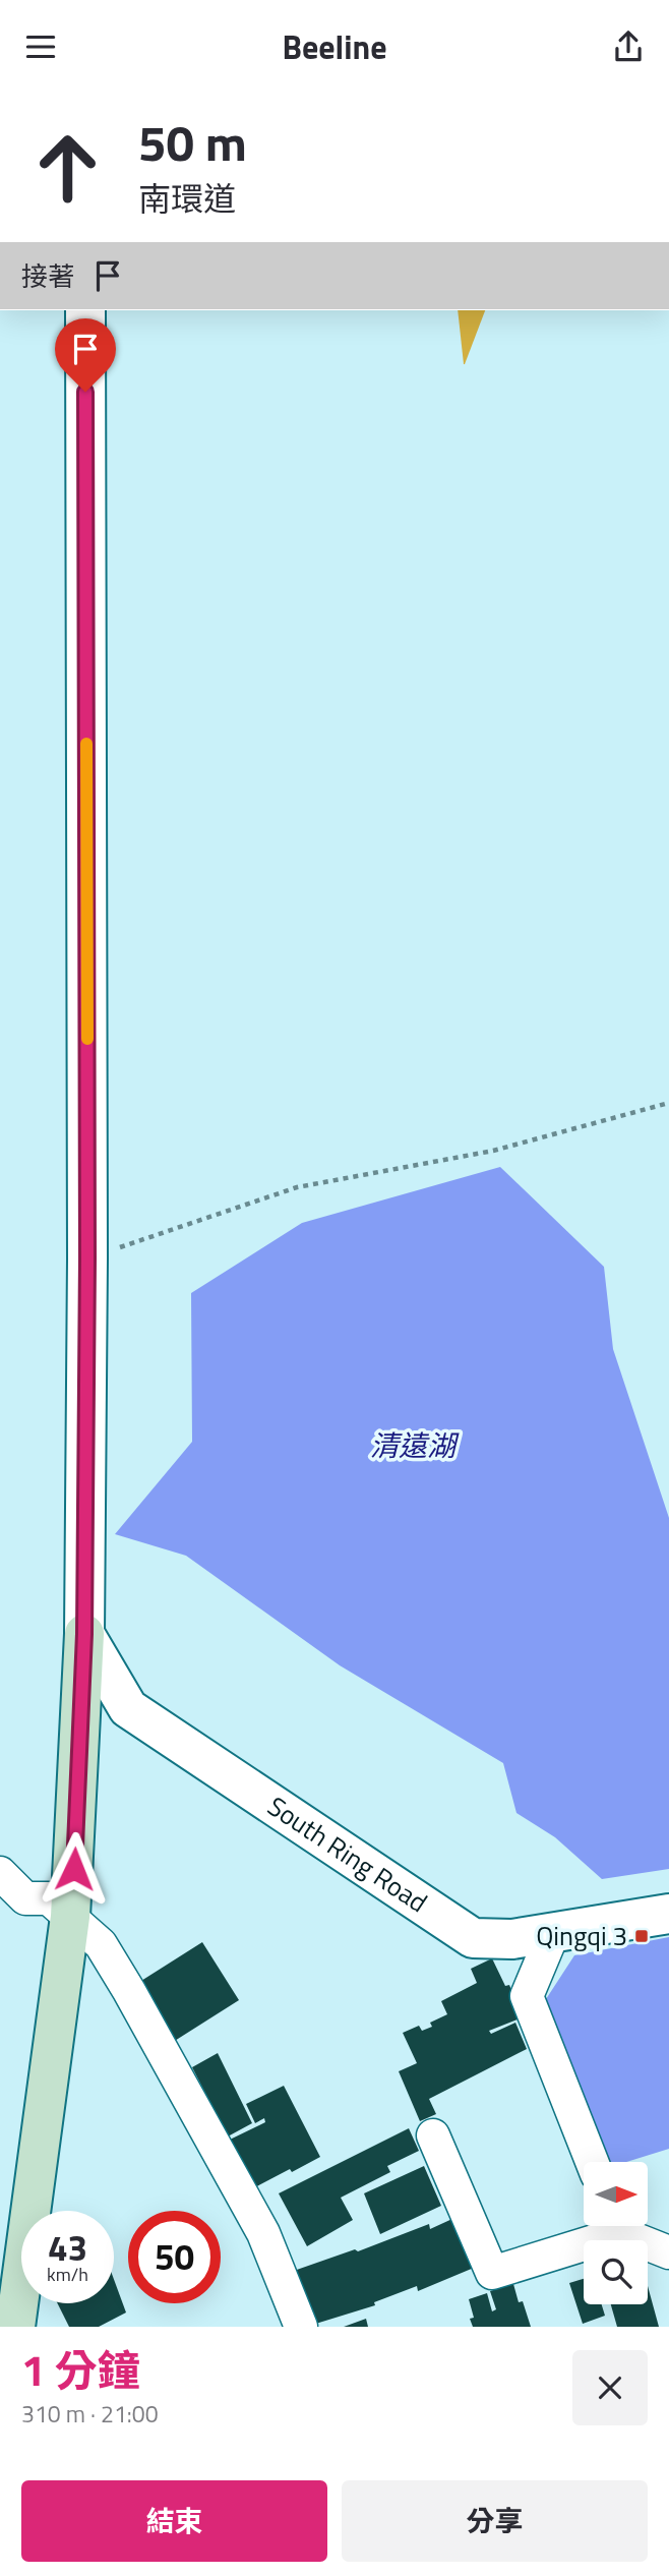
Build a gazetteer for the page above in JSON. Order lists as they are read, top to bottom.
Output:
{
  "streets": {
    "street": ["South Ring Road"]
  },
  "water": ["清遠湖"],
  "places": {
    "transit": ["Qingqi 3"]
  },
  "north": "right",
  "page": {
    "header": "Beeline",
    "turn": ["50 m", "南環道"],
    "then": "接著",
    "speed": "43 km/h",
    "limit": "50",
    "heading": ["1 分鐘", "310 m · 21:00"],
    "buttons": ["結束", "分享"]
  }
}
